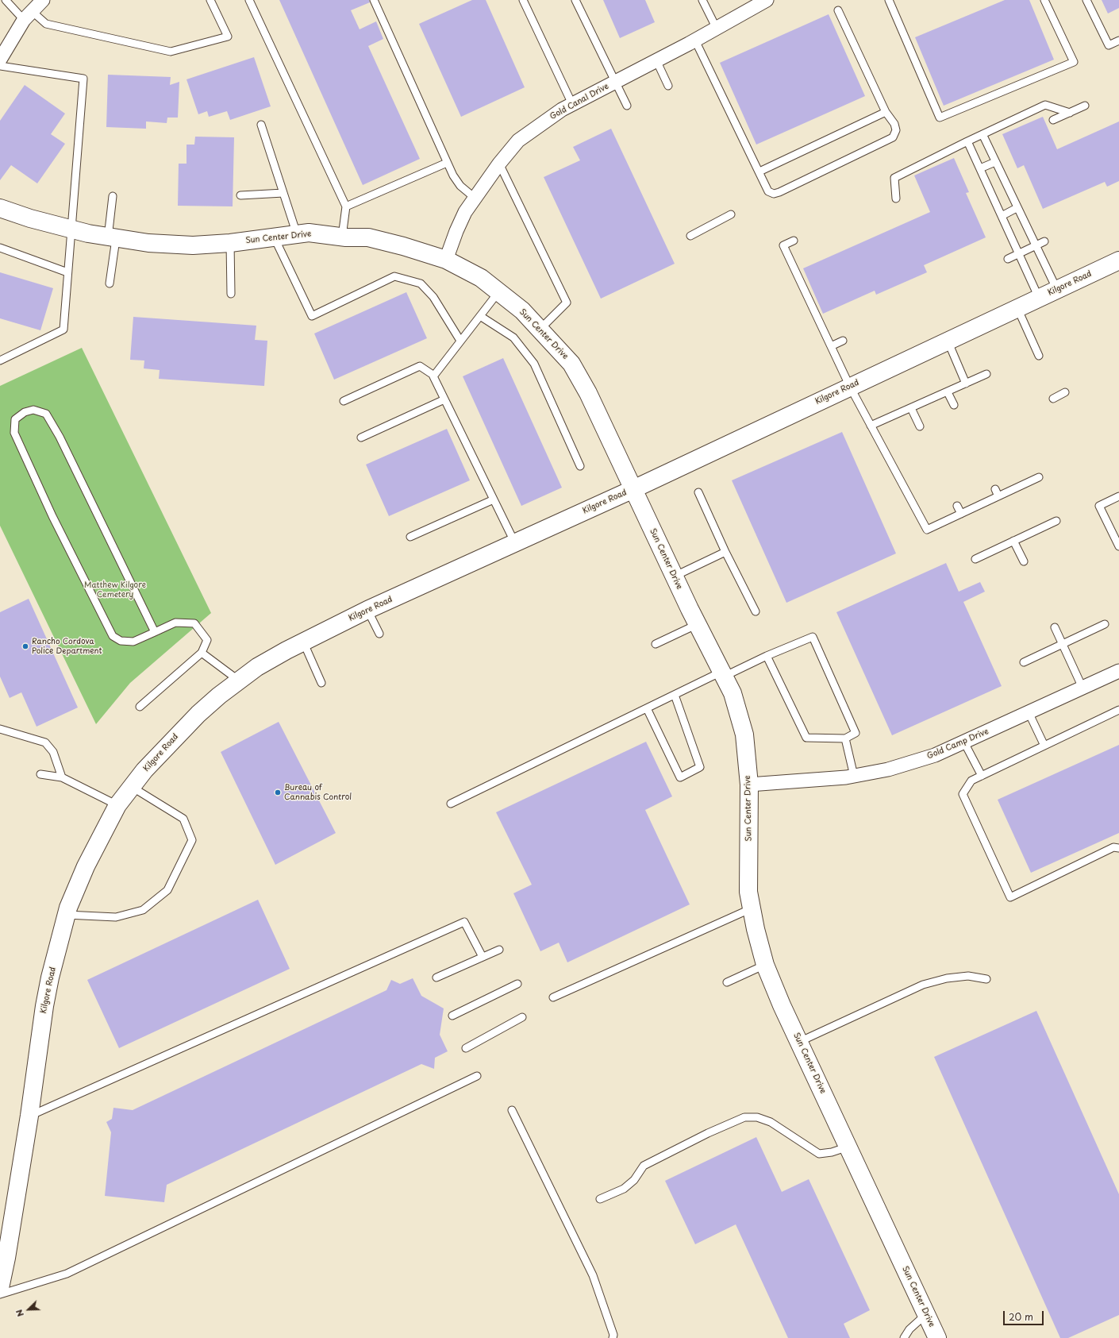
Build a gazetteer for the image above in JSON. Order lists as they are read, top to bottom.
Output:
{
  "streets": {
    "street": [
      "Gold Canal Drive",
      "Sun Center Drive",
      "Kilgore Road",
      "Gold Camp Drive"
    ]
  },
  "crossings": [
    ["Gold Canal Drive", "Sun Center Drive"],
    ["Sun Center Drive", "Kilgore Road"],
    ["Sun Center Drive", "Gold Camp Drive"]
  ],
  "parks": ["Matthew Kilgore Cemetery"],
  "places": ["Rancho Cordova Police Department", "Bureau of Cannabis Control"],
  "scale_bar": "20 m",
  "north": "bottom left"
}
